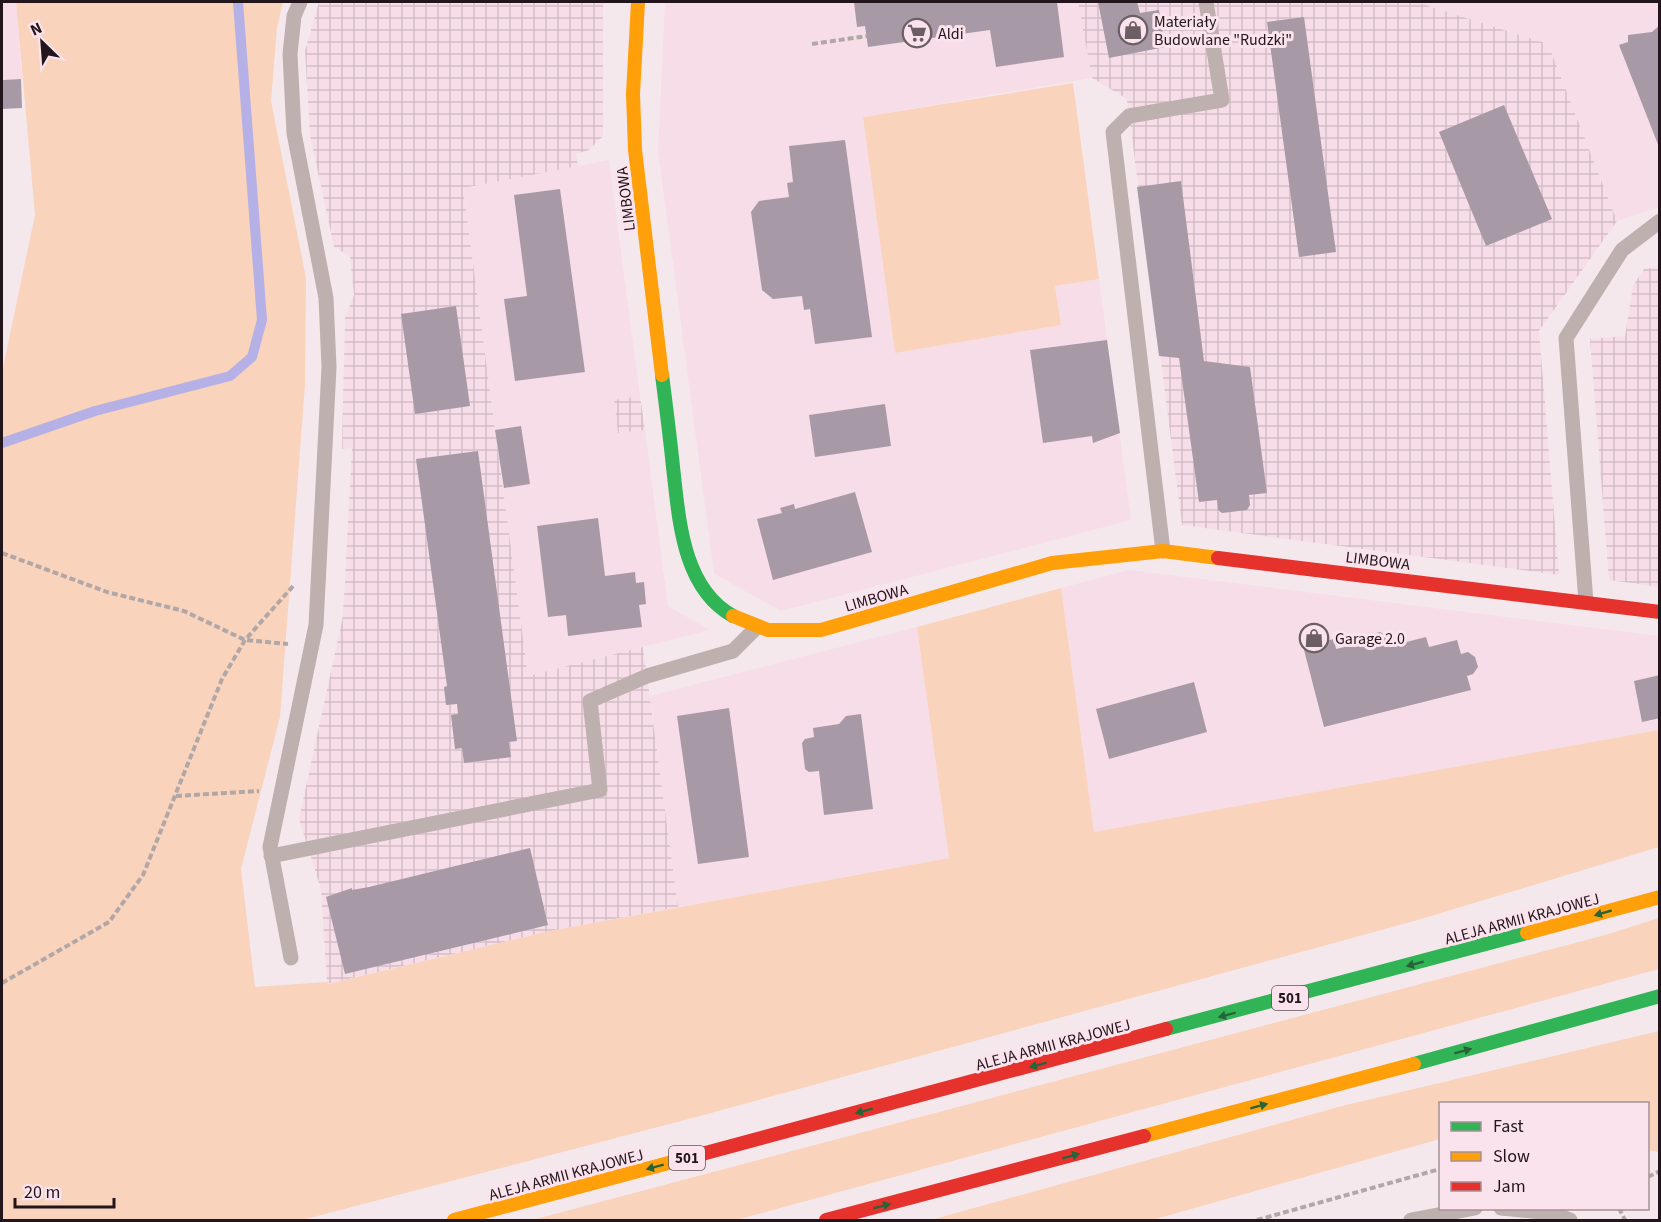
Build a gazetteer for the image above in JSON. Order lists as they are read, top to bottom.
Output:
{
  "streets": {
    "main road": ["LIMBOWA", "ALEJA ARMII KRAJOWEJ", "501"]
  },
  "places": {
    "shop": ["Materiały Budowlane \"Rudzki\"", "Garage 2.0"],
    "supermarket": ["Aldi"]
  },
  "legend": ["Fast", "Slow", "Jam"],
  "scale_bar": "20 m",
  "north": "top left"
}
